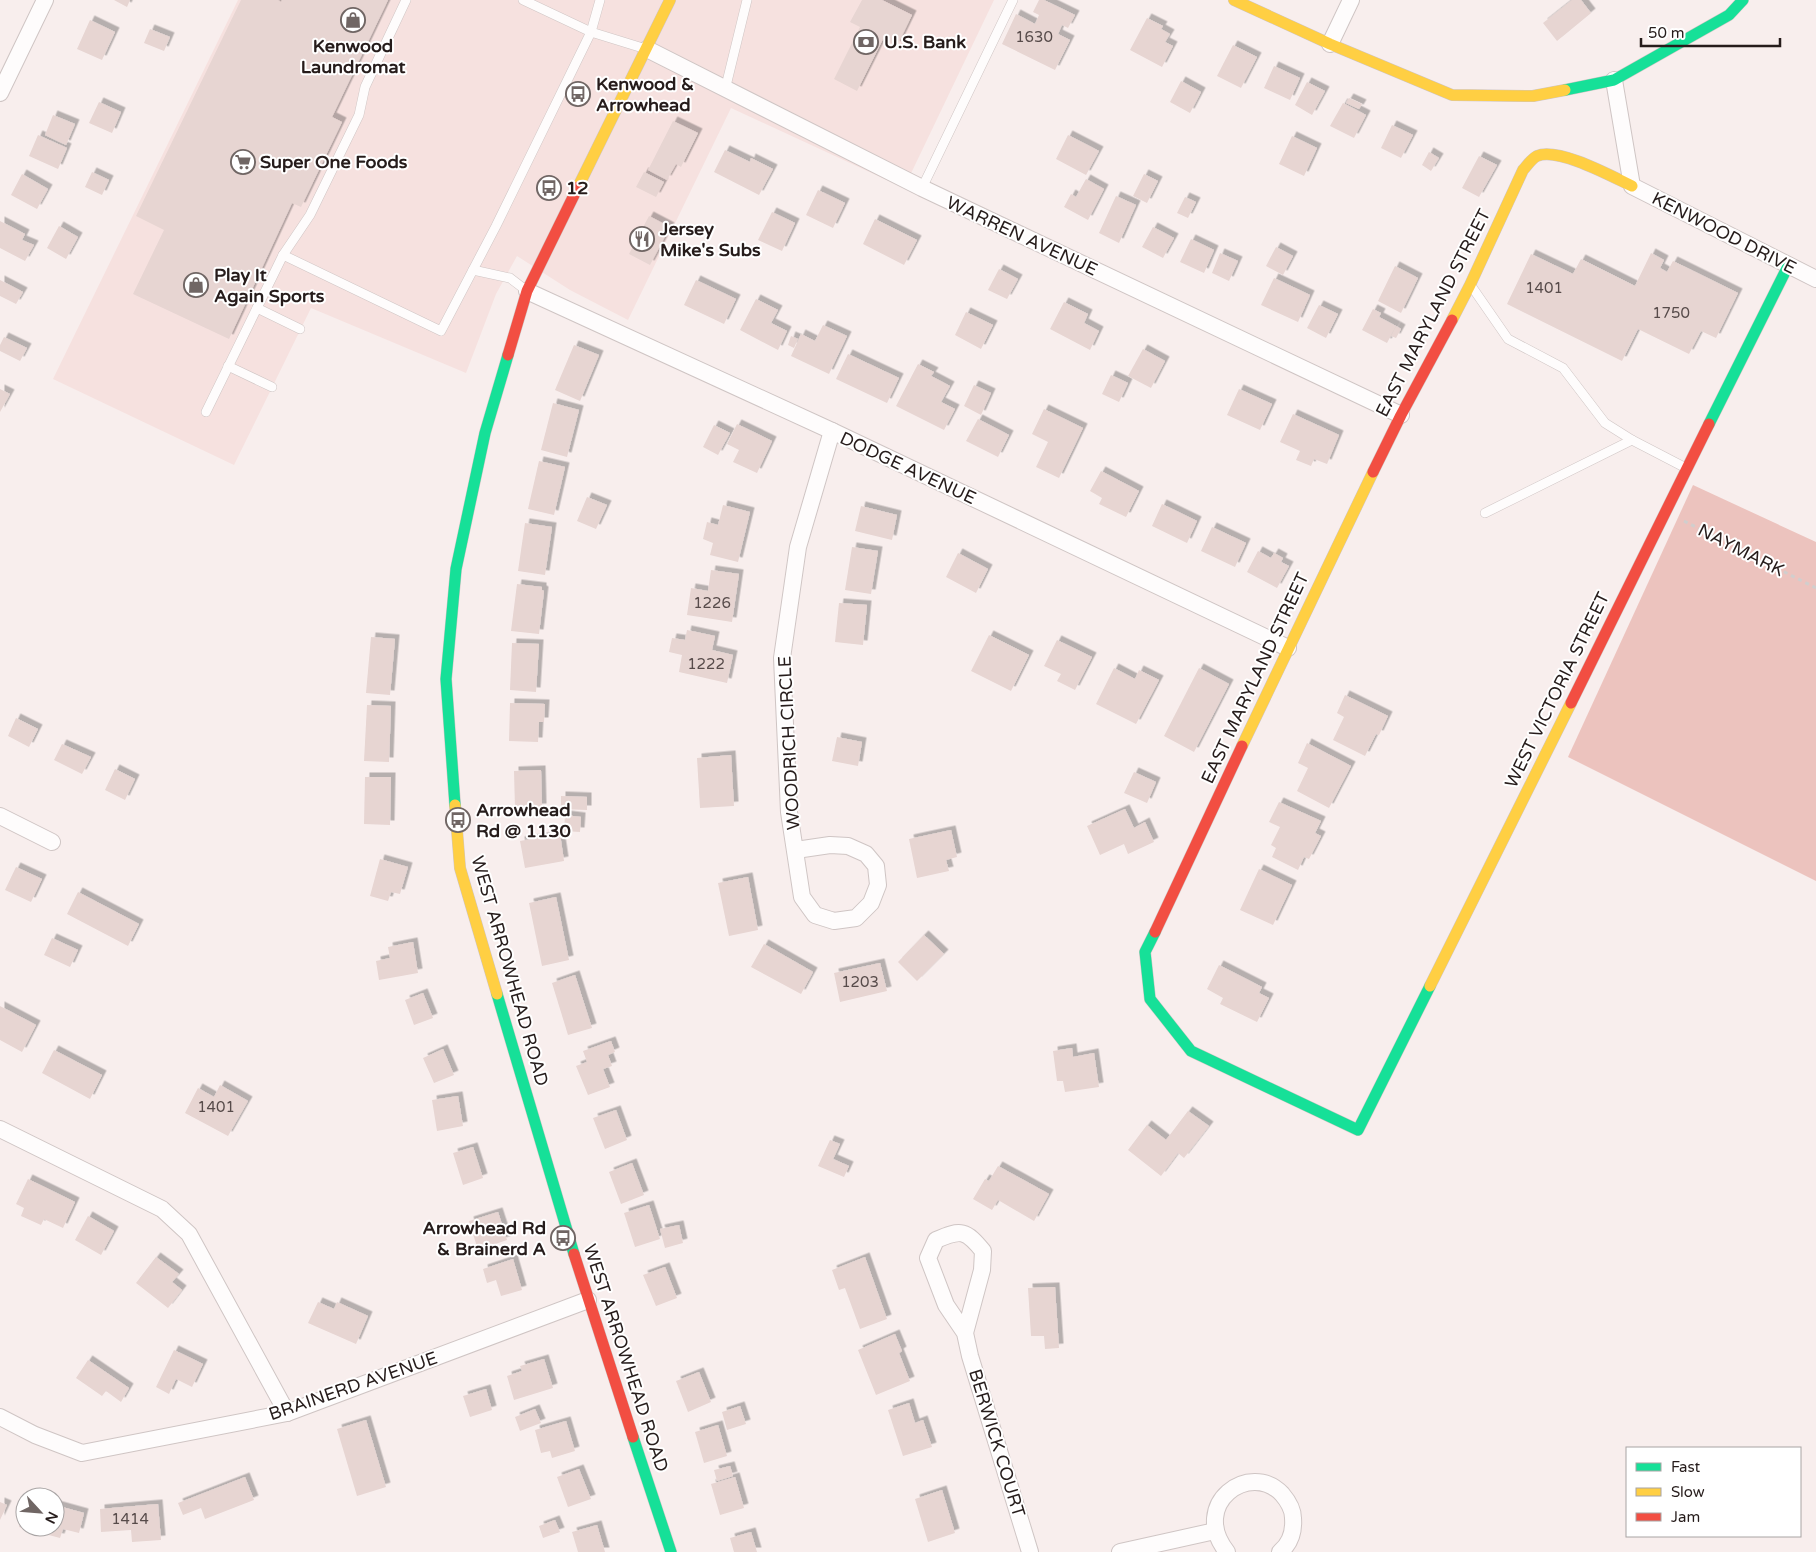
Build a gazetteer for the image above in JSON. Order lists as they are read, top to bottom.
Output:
{
  "streets": {
    "street": [
      "KENWOOD DRIVE",
      "WARREN AVENUE",
      "EAST MARYLAND STREET",
      "DODGE AVENUE",
      "WEST VICTORIA STREET",
      "WOODRICH CIRCLE",
      "WEST ARROWHEAD ROAD",
      "BRAINERD AVENUE",
      "BERWICK COURT"
    ],
    "path": ["NAYMARK"]
  },
  "crossings": [
    ["KENWOOD DRIVE", "EAST MARYLAND STREET"],
    ["KENWOOD DRIVE", "WEST VICTORIA STREET"],
    ["WARREN AVENUE", "EAST MARYLAND STREET"],
    ["WARREN AVENUE", "WEST ARROWHEAD ROAD"],
    ["EAST MARYLAND STREET", "DODGE AVENUE"],
    ["EAST MARYLAND STREET", "WEST VICTORIA STREET"],
    ["DODGE AVENUE", "WOODRICH CIRCLE"],
    ["DODGE AVENUE", "WEST ARROWHEAD ROAD"],
    ["NAYMARK", "WEST VICTORIA STREET"],
    ["WEST ARROWHEAD ROAD", "BRAINERD AVENUE"]
  ],
  "places": {
    "shop": ["Kenwood Laundromat", "Play It Again Sports"],
    "bank": ["U.S. Bank"],
    "bus stop": [
      "Kenwood & Arrowhead",
      "12",
      "Arrowhead Rd @ 1130",
      "Arrowhead Rd & Brainerd A"
    ],
    "supermarket": ["Super One Foods"],
    "restaurant": ["Jersey Mike's Subs"]
  },
  "house_numbers": [
    "1630",
    "1401",
    "1750",
    "1226",
    "1222",
    "1203",
    "1401",
    "1414"
  ],
  "legend": ["Fast", "Slow", "Jam"],
  "scale_bar": "50 m",
  "north": "bottom right"
}
